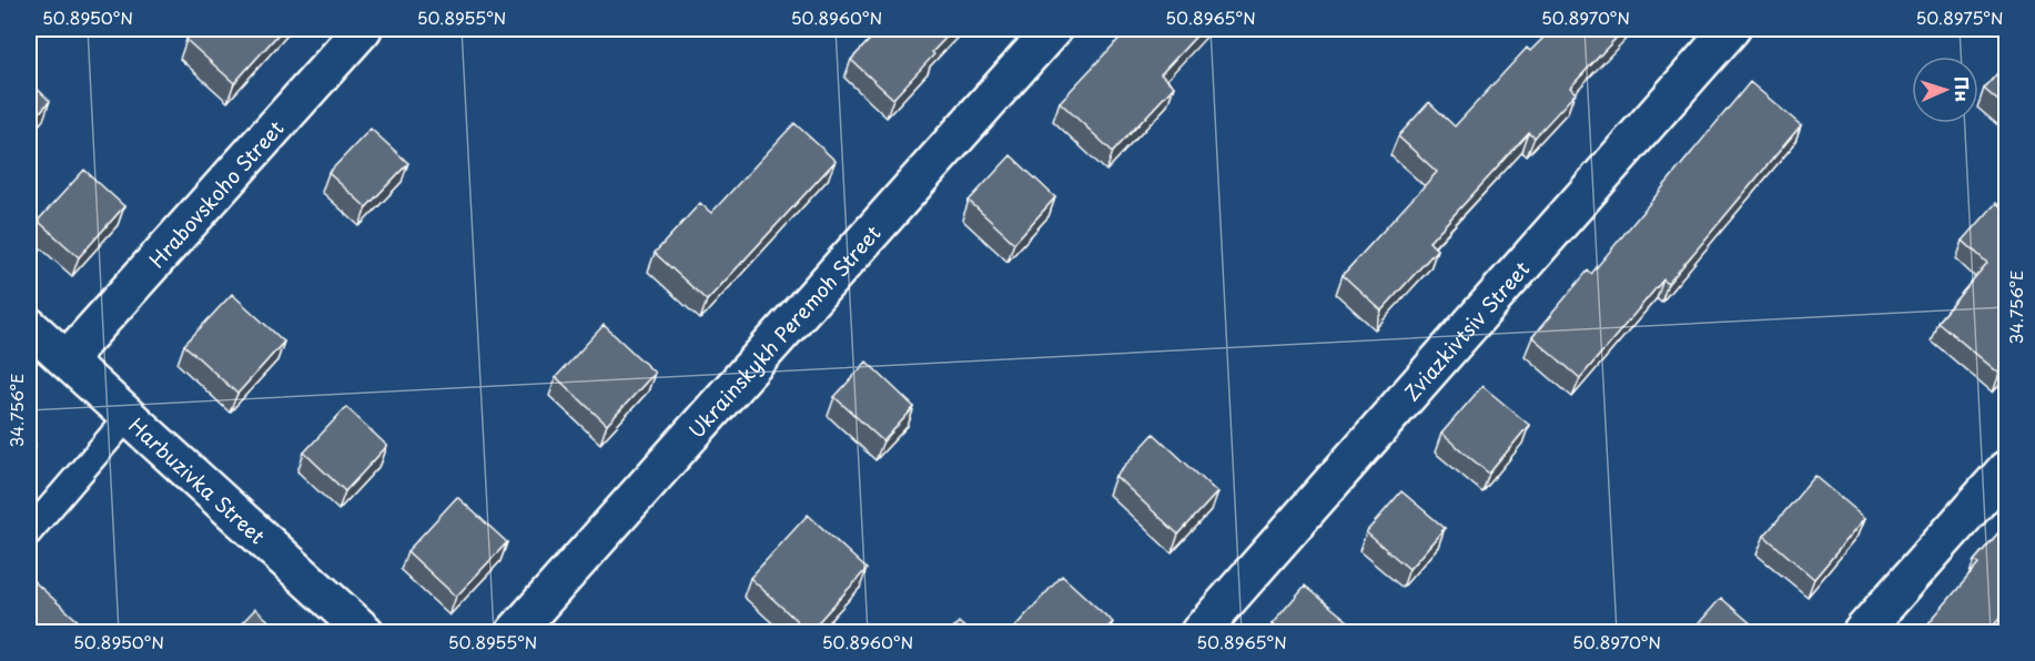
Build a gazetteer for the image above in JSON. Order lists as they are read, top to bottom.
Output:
{
  "streets": {
    "street": [
      "Hrabovskoho Street",
      "Ukrainskykh Peremoh Street",
      "Zviazkivtsiv Street",
      "Harbuzivka Street"
    ]
  },
  "crossings": [
    ["Hrabovskoho Street", "Harbuzivka Street"]
  ],
  "north": "right",
  "coordinates": [
    "50.8950°N",
    "50.8955°N",
    "50.8960°N",
    "50.8965°N",
    "50.8970°N",
    "50.8975°N",
    "34.756°E"
  ]
}
